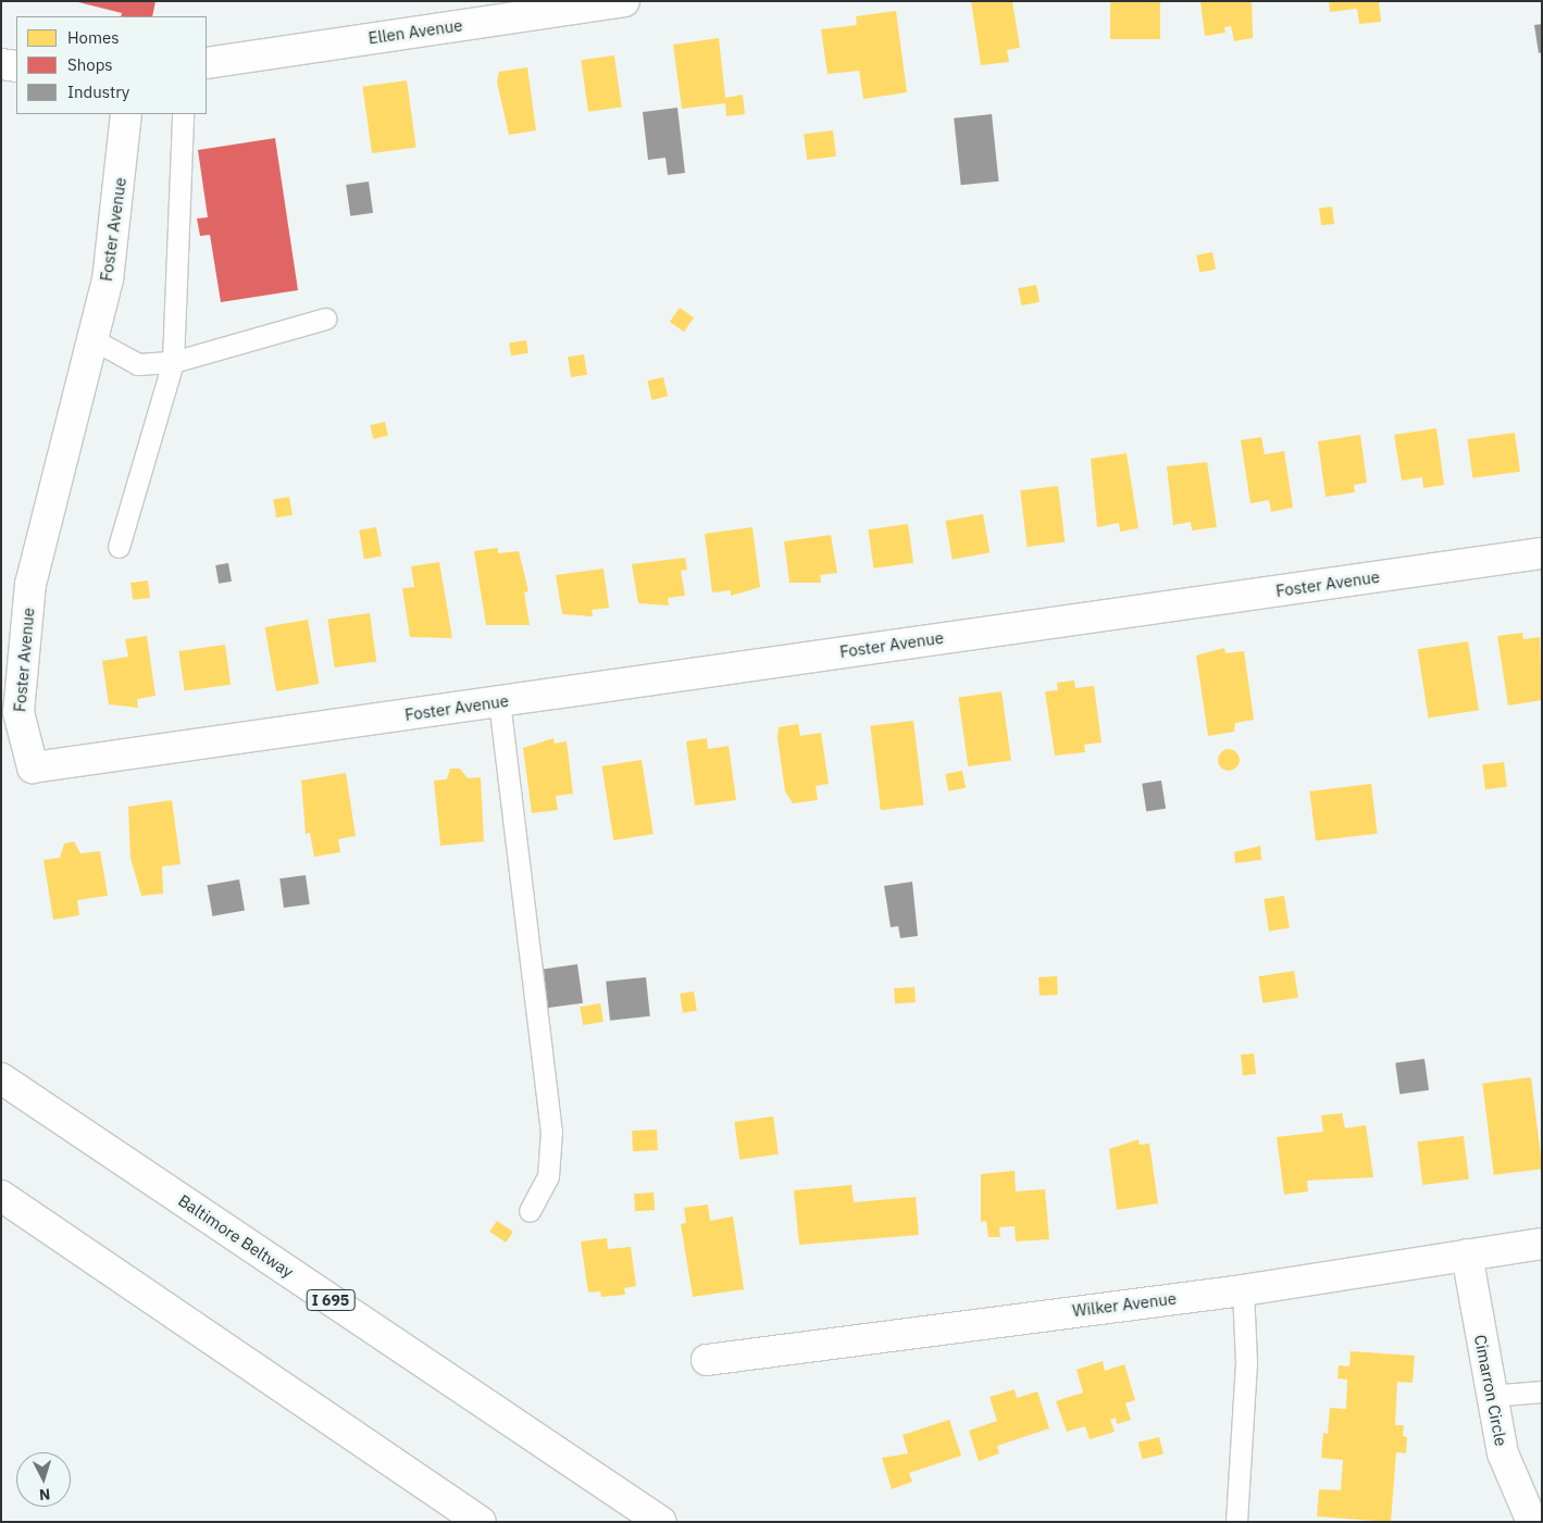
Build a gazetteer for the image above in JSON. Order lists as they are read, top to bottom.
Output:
{
  "streets": {
    "main road": [
      "Ellen Avenue",
      "Foster Avenue",
      "Baltimore Beltway",
      "I 695",
      "Wilker Avenue",
      "Cimarron Circle"
    ]
  },
  "crossings": [
    ["Wilker Avenue", "Cimarron Circle"]
  ],
  "legend": ["Homes", "Shops", "Industry"],
  "north": "bottom"
}
